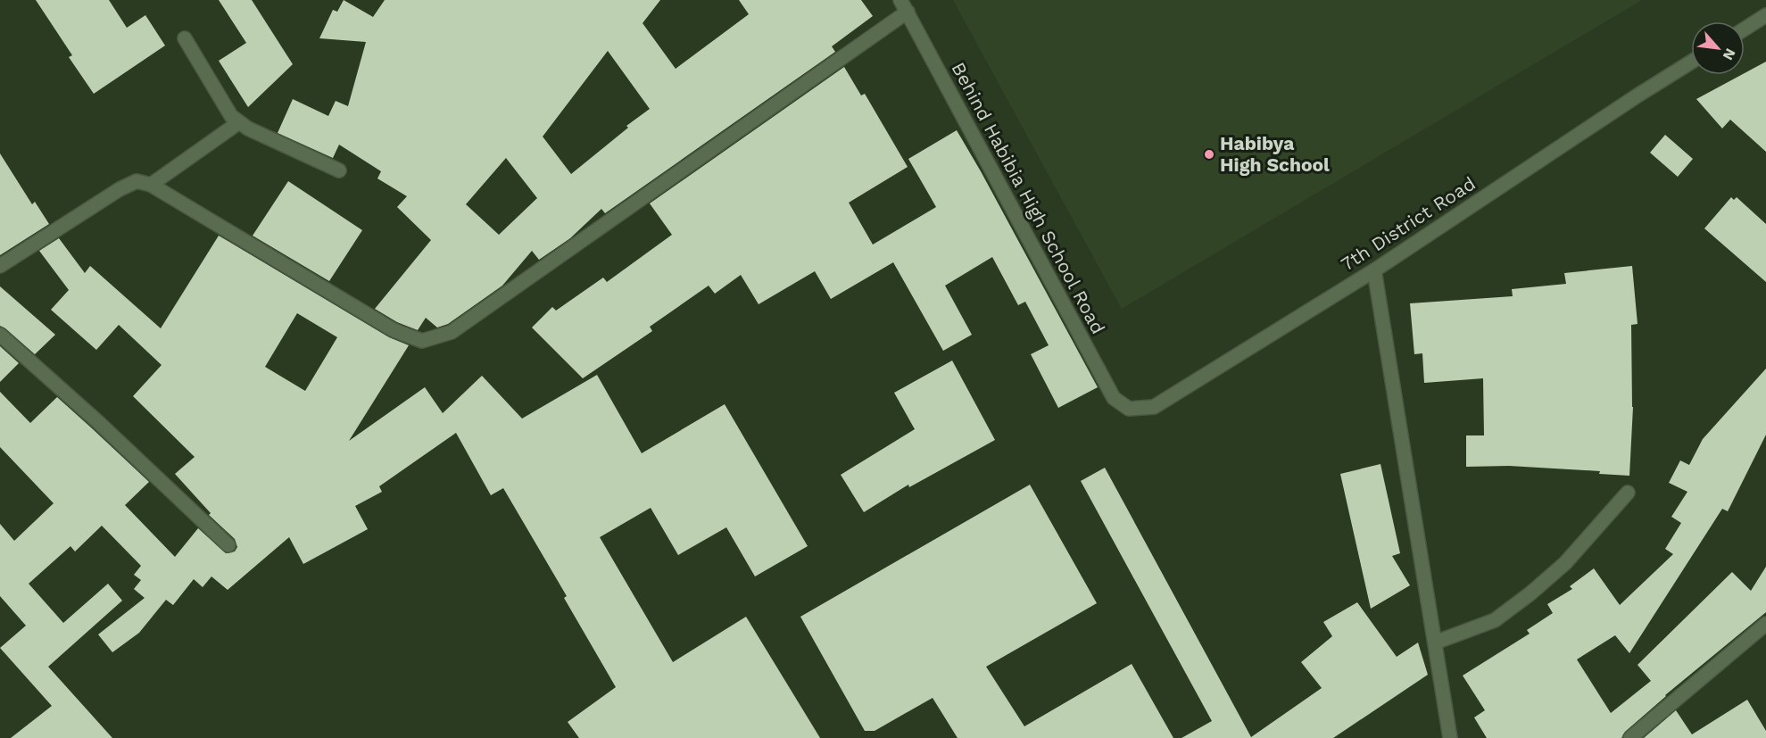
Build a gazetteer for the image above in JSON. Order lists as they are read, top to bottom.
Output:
{
  "streets": {
    "street": ["Behind Habibia High School Road", "7th District Road"]
  },
  "crossings": [
    ["Behind Habibia High School Road", "7th District Road"]
  ],
  "places": ["Habibya High School"],
  "north": "bottom right"
}
